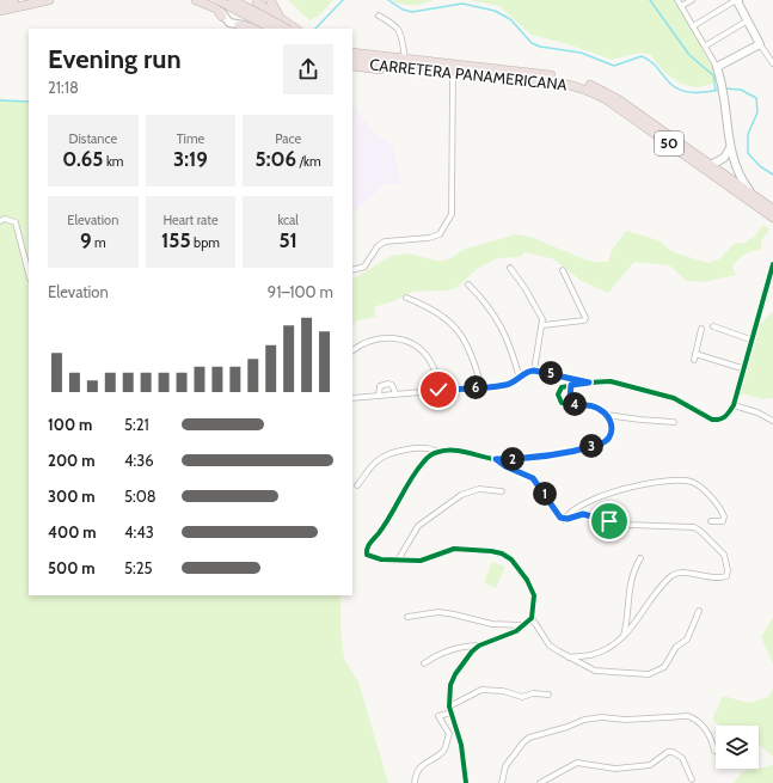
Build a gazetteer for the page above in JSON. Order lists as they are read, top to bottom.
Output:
{
  "streets": {
    "highway": ["CARRETERA PANAMERICANA", "50"]
  },
  "page": {
    "heading": ["Evening run", "21:18"],
    "stats": [
      ["Distance", "0.65 km"],
      ["Time", "3:19"],
      ["Pace", "5:06 /km"],
      ["Elevation", "9 m"],
      ["Heart rate", "155 bpm"],
      ["kcal", "51"]
    ],
    "chart": ["Elevation", "91–100 m"],
    "pins": [
      "5",
      "6",
      "4",
      "3",
      "2",
      "1"
    ],
    "list": [
      {
        "name": "100 m",
        "note": "5:21"
      },
      {
        "name": "200 m",
        "note": "4:36"
      },
      {
        "name": "300 m",
        "note": "5:08"
      },
      {
        "name": "400 m",
        "note": "4:43"
      },
      {
        "name": "500 m",
        "note": "5:25"
      }
    ]
  }
}
